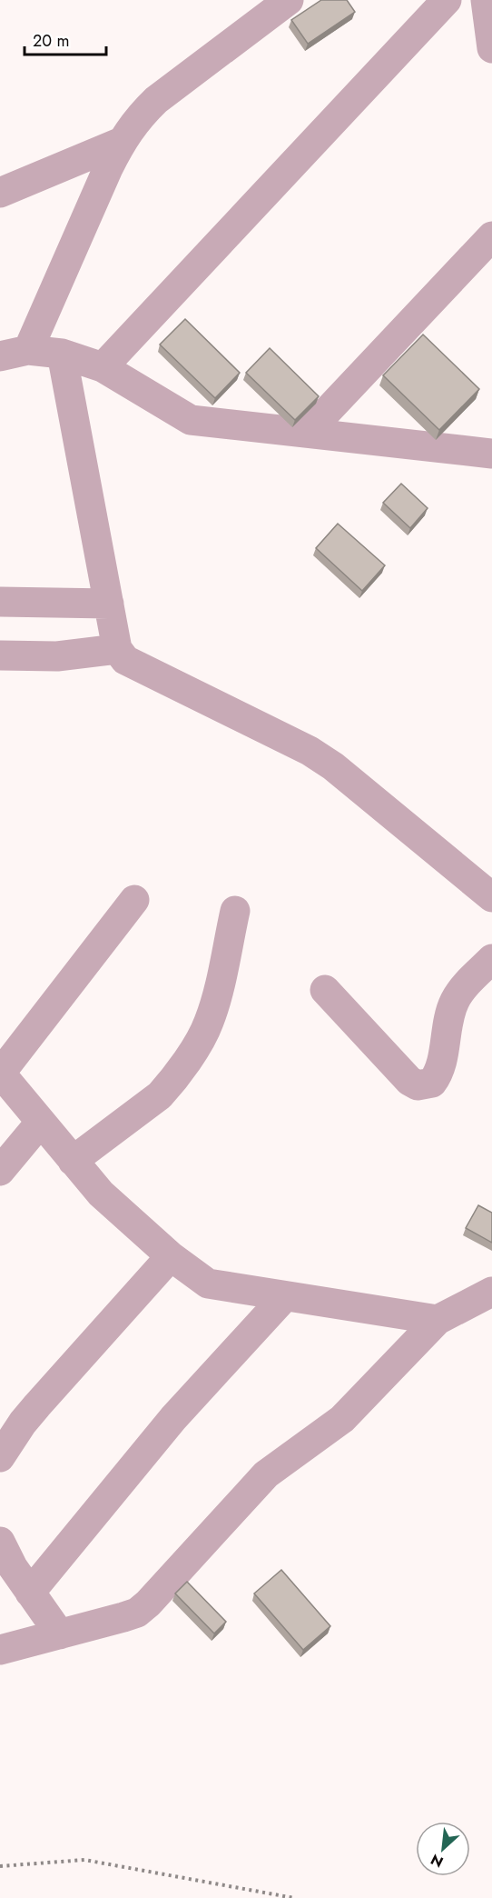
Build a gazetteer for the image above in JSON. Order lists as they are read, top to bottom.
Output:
{
  "scale_bar": "20 m",
  "north": "bottom left"
}
